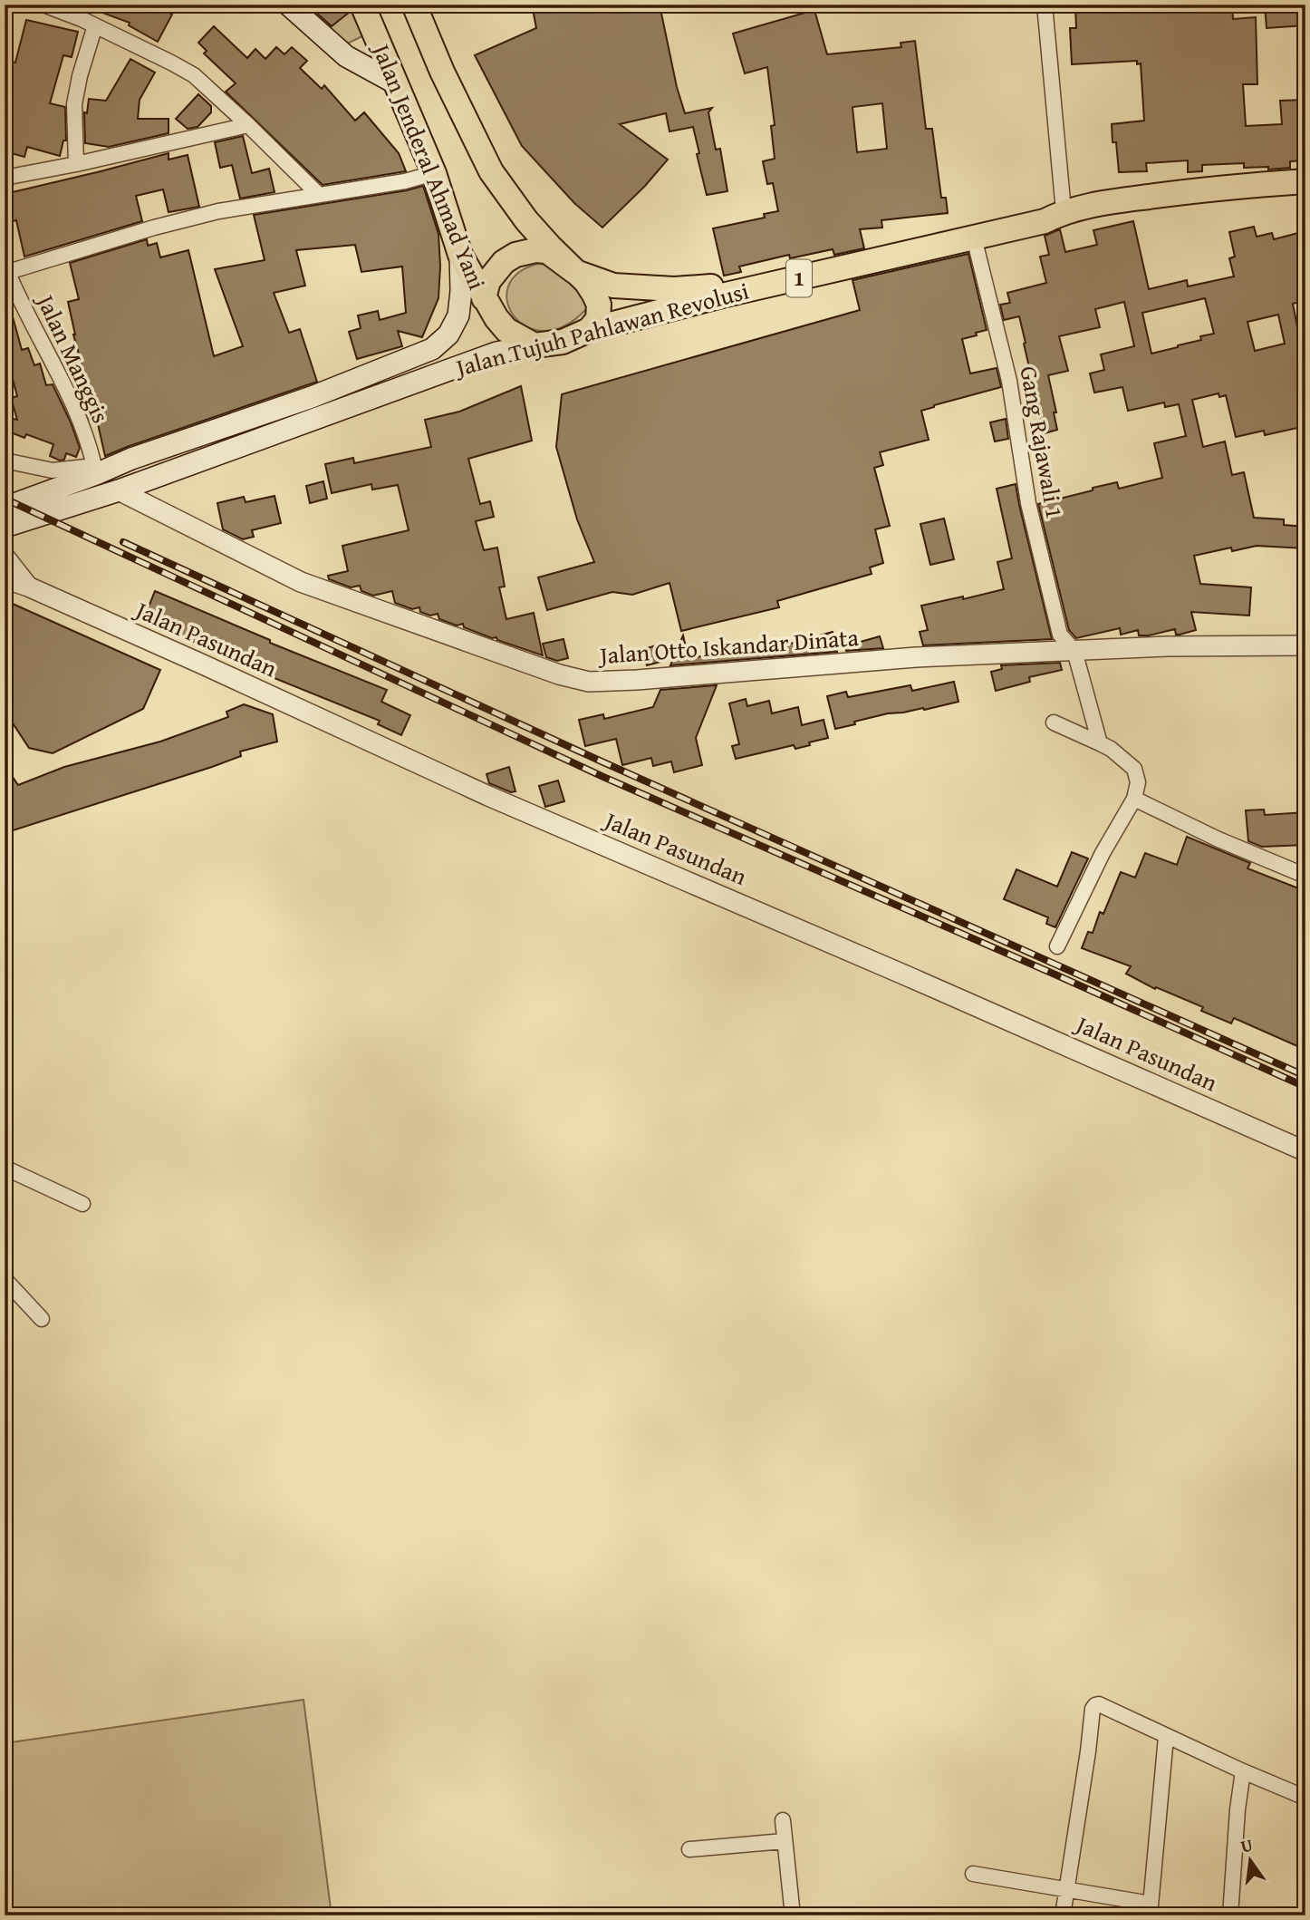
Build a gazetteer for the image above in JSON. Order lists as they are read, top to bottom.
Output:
{
  "streets": {
    "main road": ["Jalan Jenderal Ahmad Yani", "1", "Jalan Tujuh Pahlawan Revolusi"],
    "street": [
      "Jalan Manggis",
      "Gang Rajawali 1",
      "Jalan Pasundan",
      "Jalan Otto Iskandar Dinata"
    ]
  },
  "crossings": [
    ["Jalan Jenderal Ahmad Yani", "Jalan Tujuh Pahlawan Revolusi"],
    ["Jalan Tujuh Pahlawan Revolusi", "Jalan Manggis"],
    ["Jalan Tujuh Pahlawan Revolusi", "Gang Rajawali 1"],
    ["Jalan Tujuh Pahlawan Revolusi", "Jalan Otto Iskandar Dinata"],
    ["Gang Rajawali 1", "Jalan Otto Iskandar Dinata"]
  ],
  "north": "top"
}
